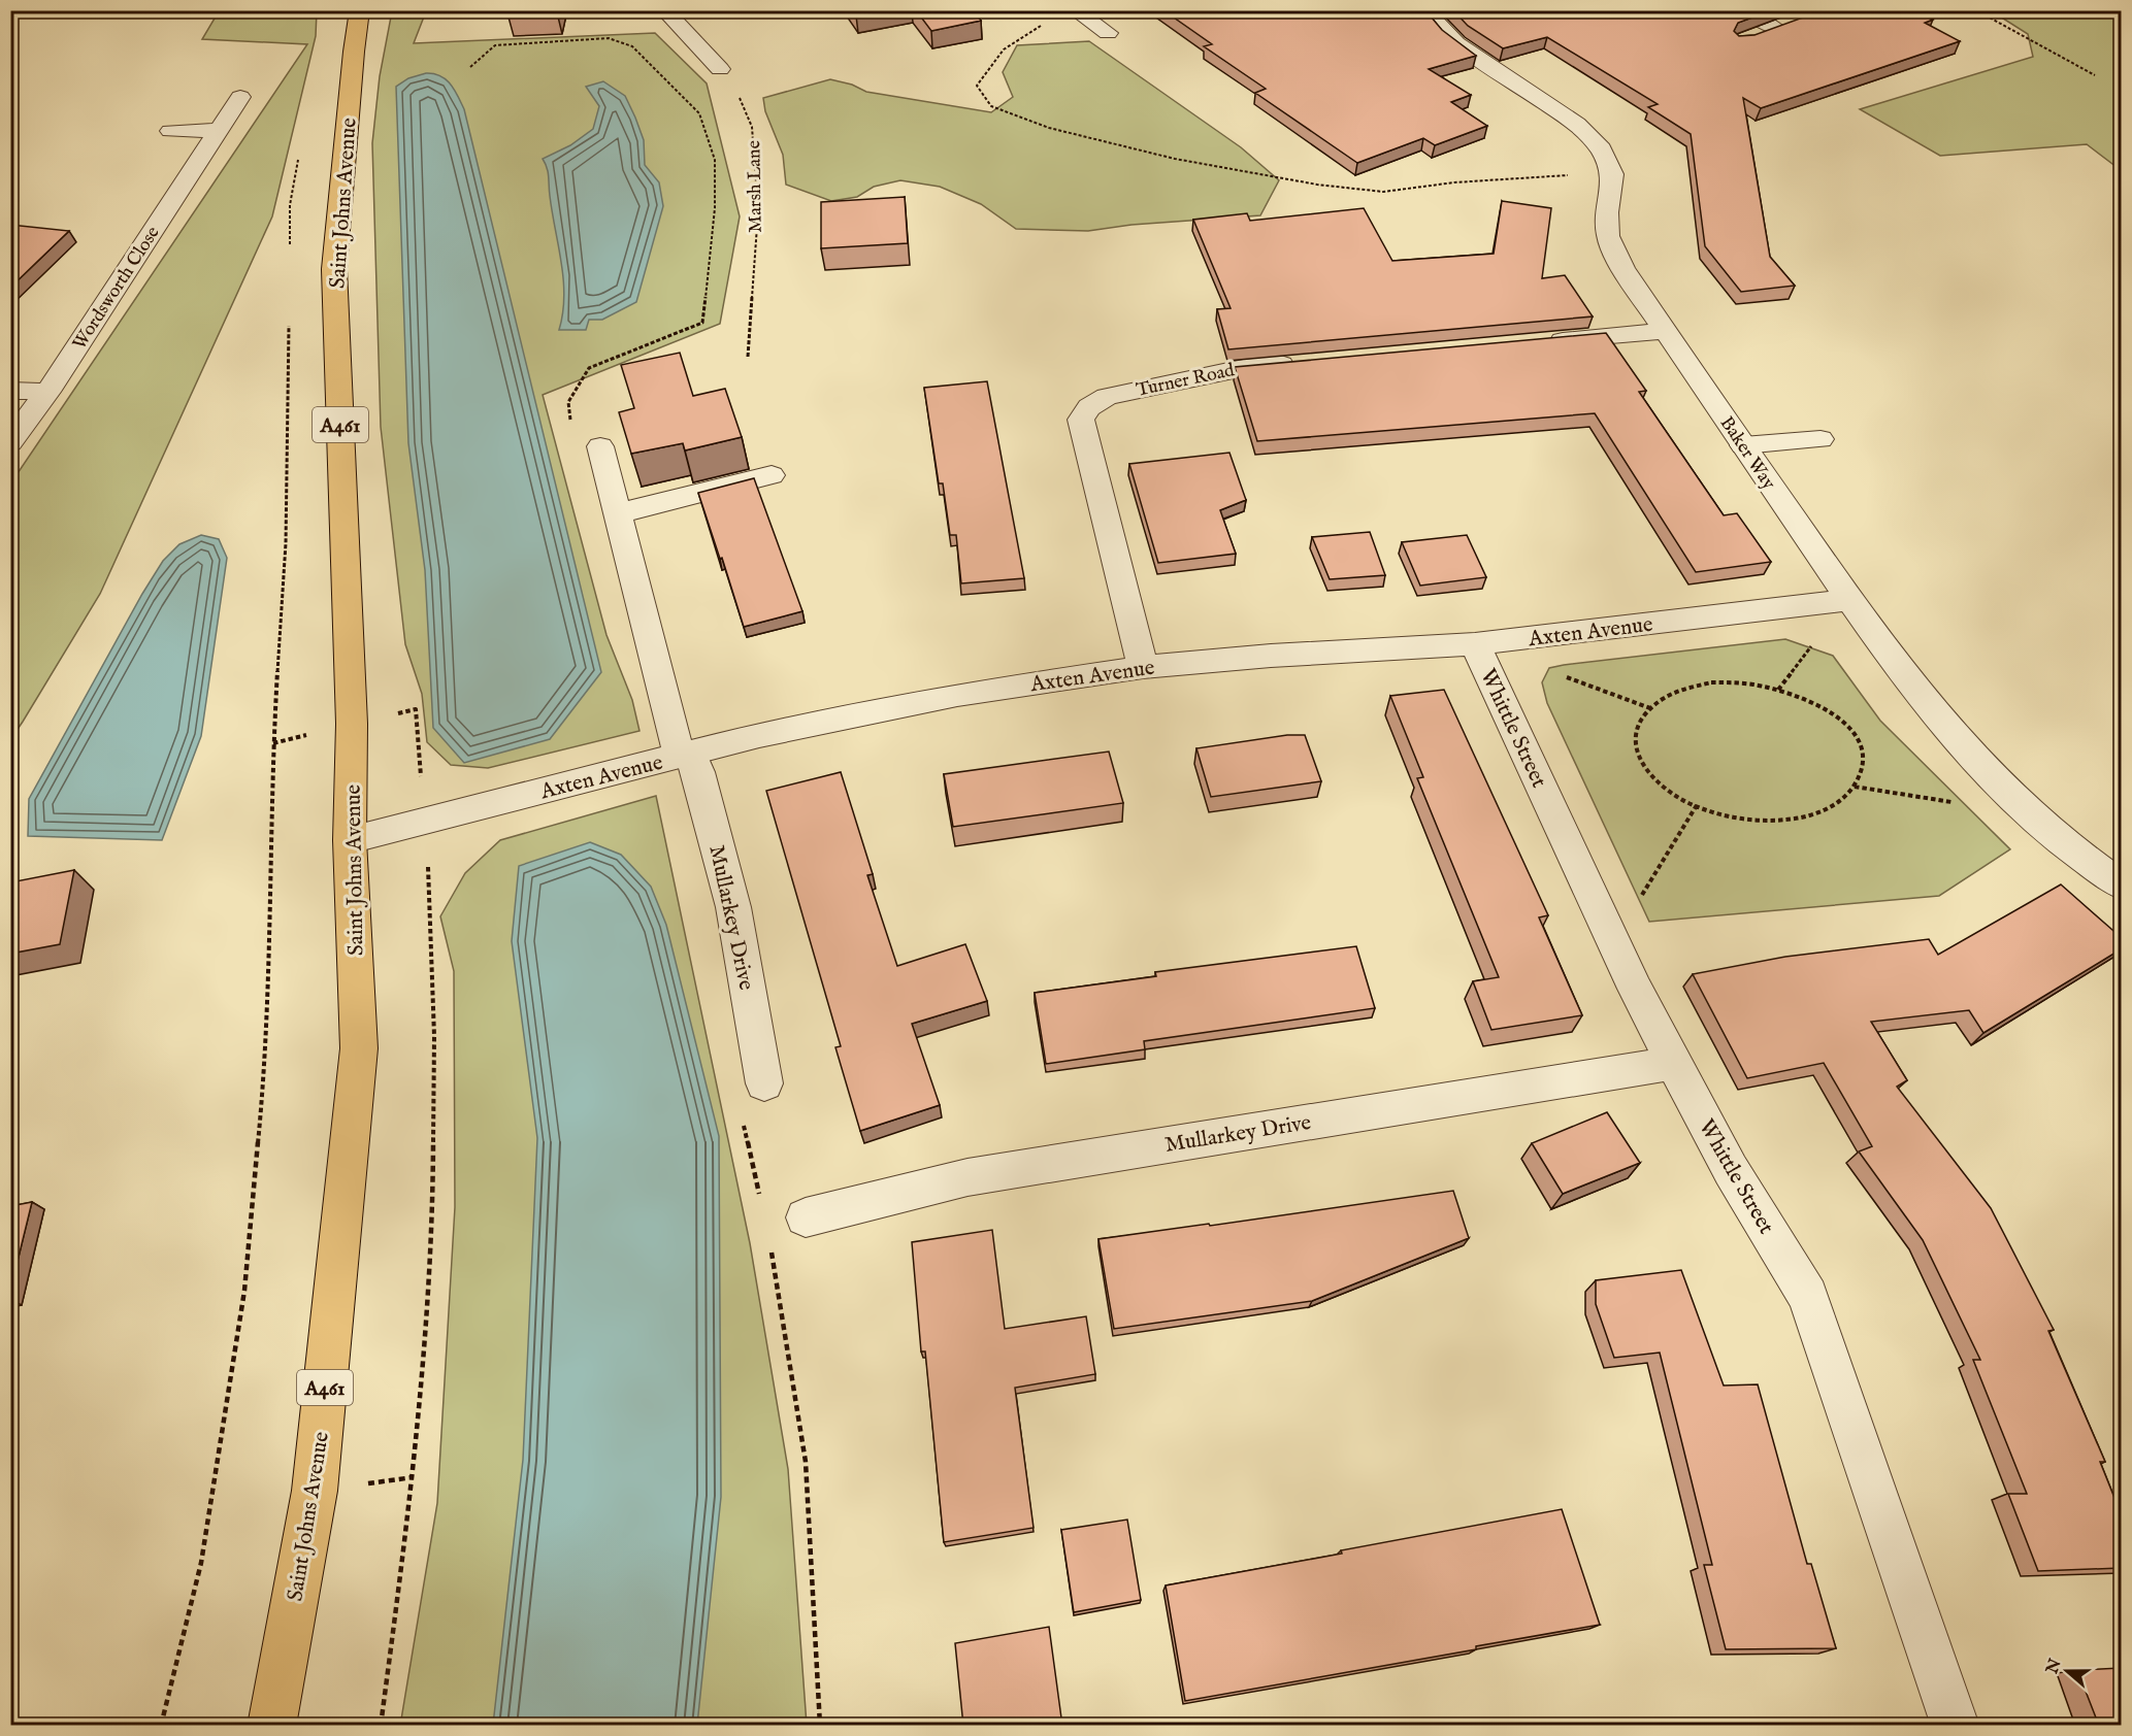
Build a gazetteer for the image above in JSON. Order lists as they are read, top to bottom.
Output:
{
  "streets": {
    "highway": ["Saint Johns Avenue", "A461"],
    "street": [
      "Wordsworth Close",
      "Turner Road",
      "Baker Way",
      "Axten Avenue",
      "Whittle Street",
      "Mullarkey Drive"
    ],
    "path": ["Marsh Lane"]
  },
  "crossings": [
    ["Saint Johns Avenue", "Axten Avenue"],
    ["Turner Road", "Axten Avenue"],
    ["Baker Way", "Axten Avenue"],
    ["Axten Avenue", "Whittle Street"],
    ["Axten Avenue", "Mullarkey Drive"],
    ["Whittle Street", "Mullarkey Drive"]
  ],
  "north": "left"
}
